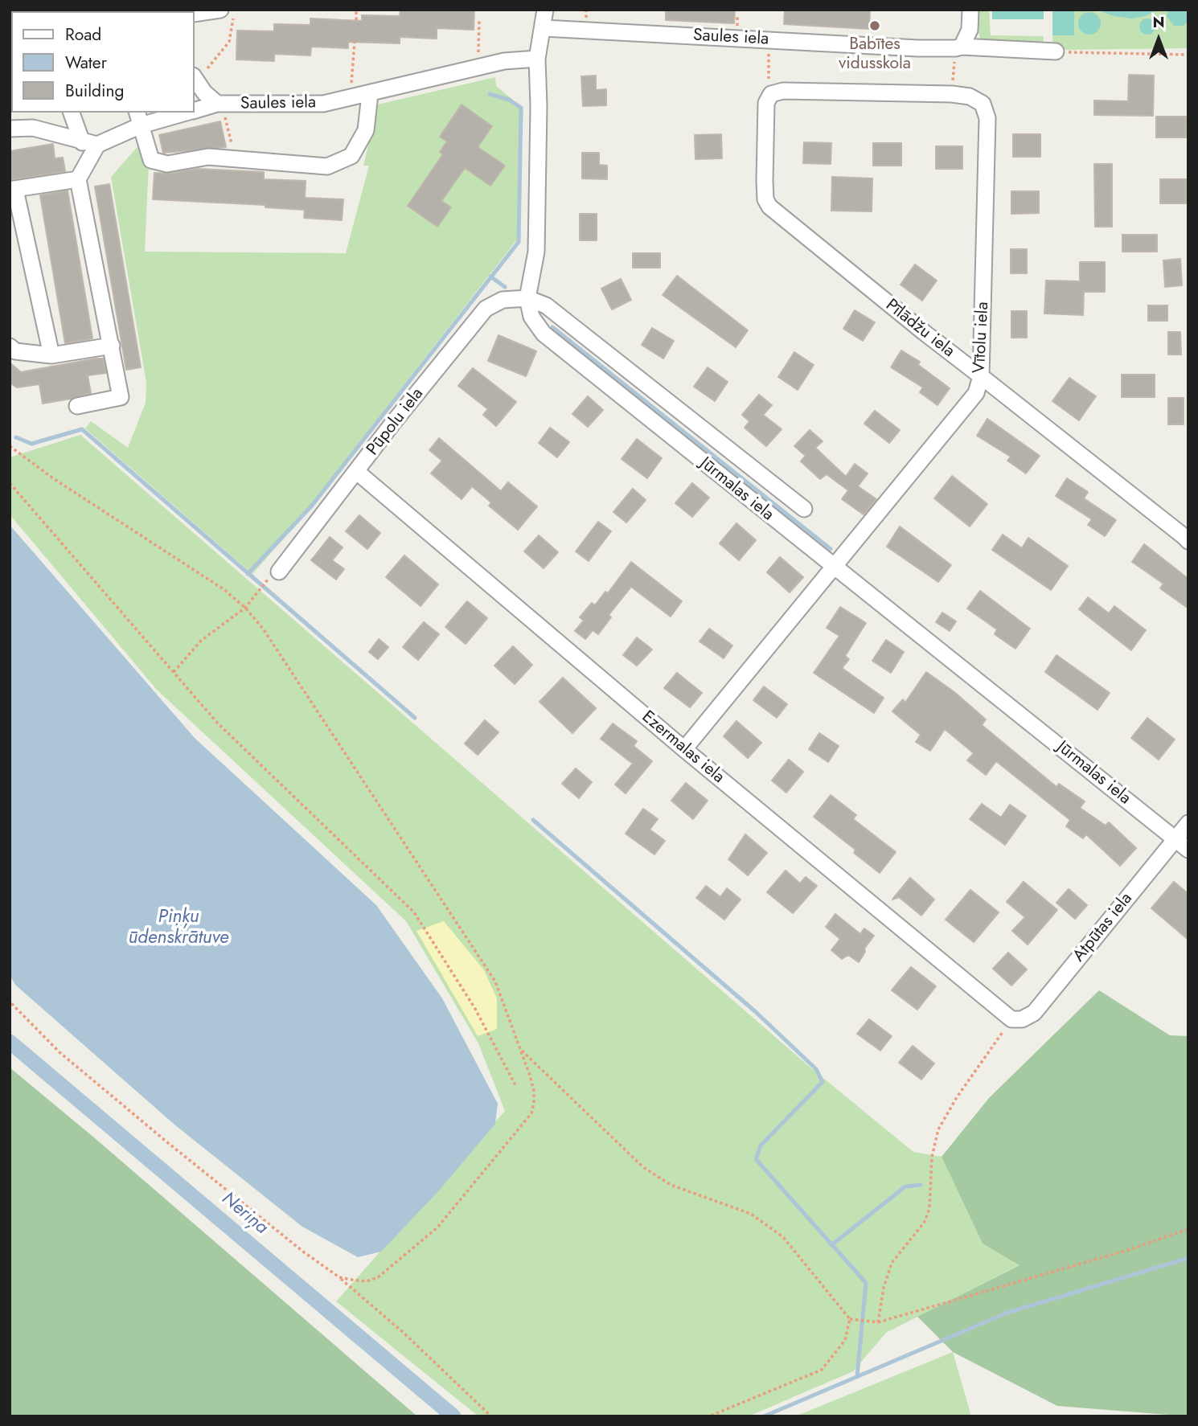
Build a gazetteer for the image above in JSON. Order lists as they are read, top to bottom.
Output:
{
  "streets": {
    "street": [
      "Saules iela",
      "Pīlādžu iela",
      "Vītolu iela",
      "Pūpolu iela",
      "Jūrmalas iela",
      "Ezermalas iela",
      "Atpūtas iela"
    ]
  },
  "crossings": [
    ["Pīlādžu iela", "Vītolu iela"],
    ["Vītolu iela", "Jūrmalas iela"],
    ["Vītolu iela", "Ezermalas iela"],
    ["Pūpolu iela", "Jūrmalas iela"],
    ["Pūpolu iela", "Ezermalas iela"],
    ["Jūrmalas iela", "Atpūtas iela"],
    ["Ezermalas iela", "Atpūtas iela"]
  ],
  "water": ["Piņķu ūdenskrātuve", "Neriņa"],
  "places": ["Babītes vidusskola"],
  "legend": ["Road", "Water", "Building"],
  "north": "top"
}
